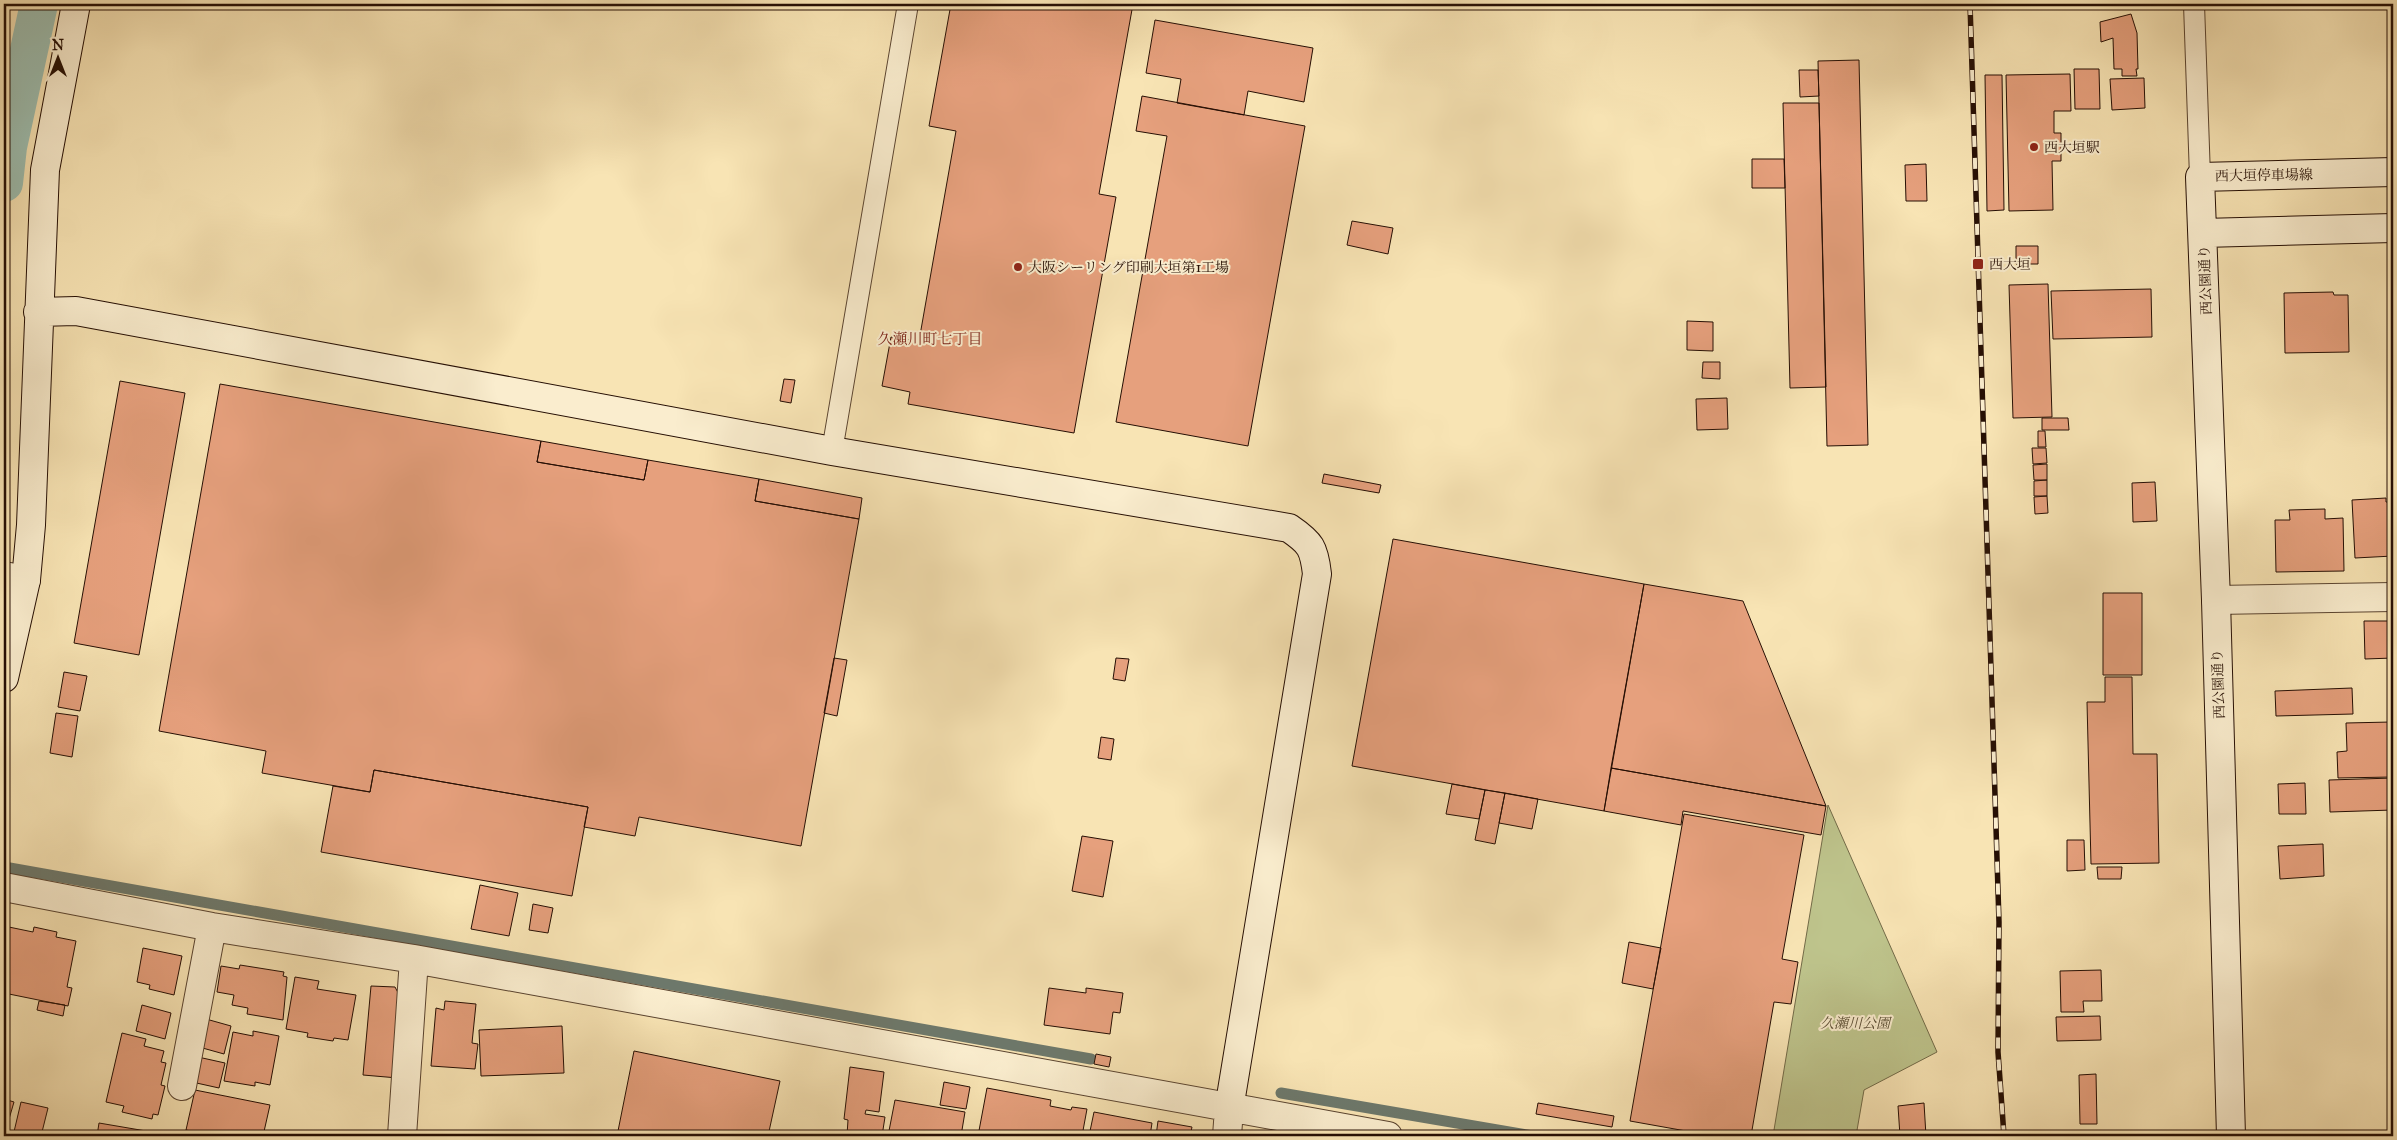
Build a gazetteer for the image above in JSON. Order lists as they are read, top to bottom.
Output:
{
  "streets": {
    "street": ["西大垣停車場線", "西公園通り"]
  },
  "crossings": [
    ["西大垣停車場線", "西公園通り"]
  ],
  "districts": ["久瀬川町七丁目"],
  "parks": ["久瀬川公園"],
  "places": {
    "other": ["西大垣駅", "大阪シーリング印刷大垣第1工場"],
    "transit": ["西大垣"]
  },
  "north": "top"
}
